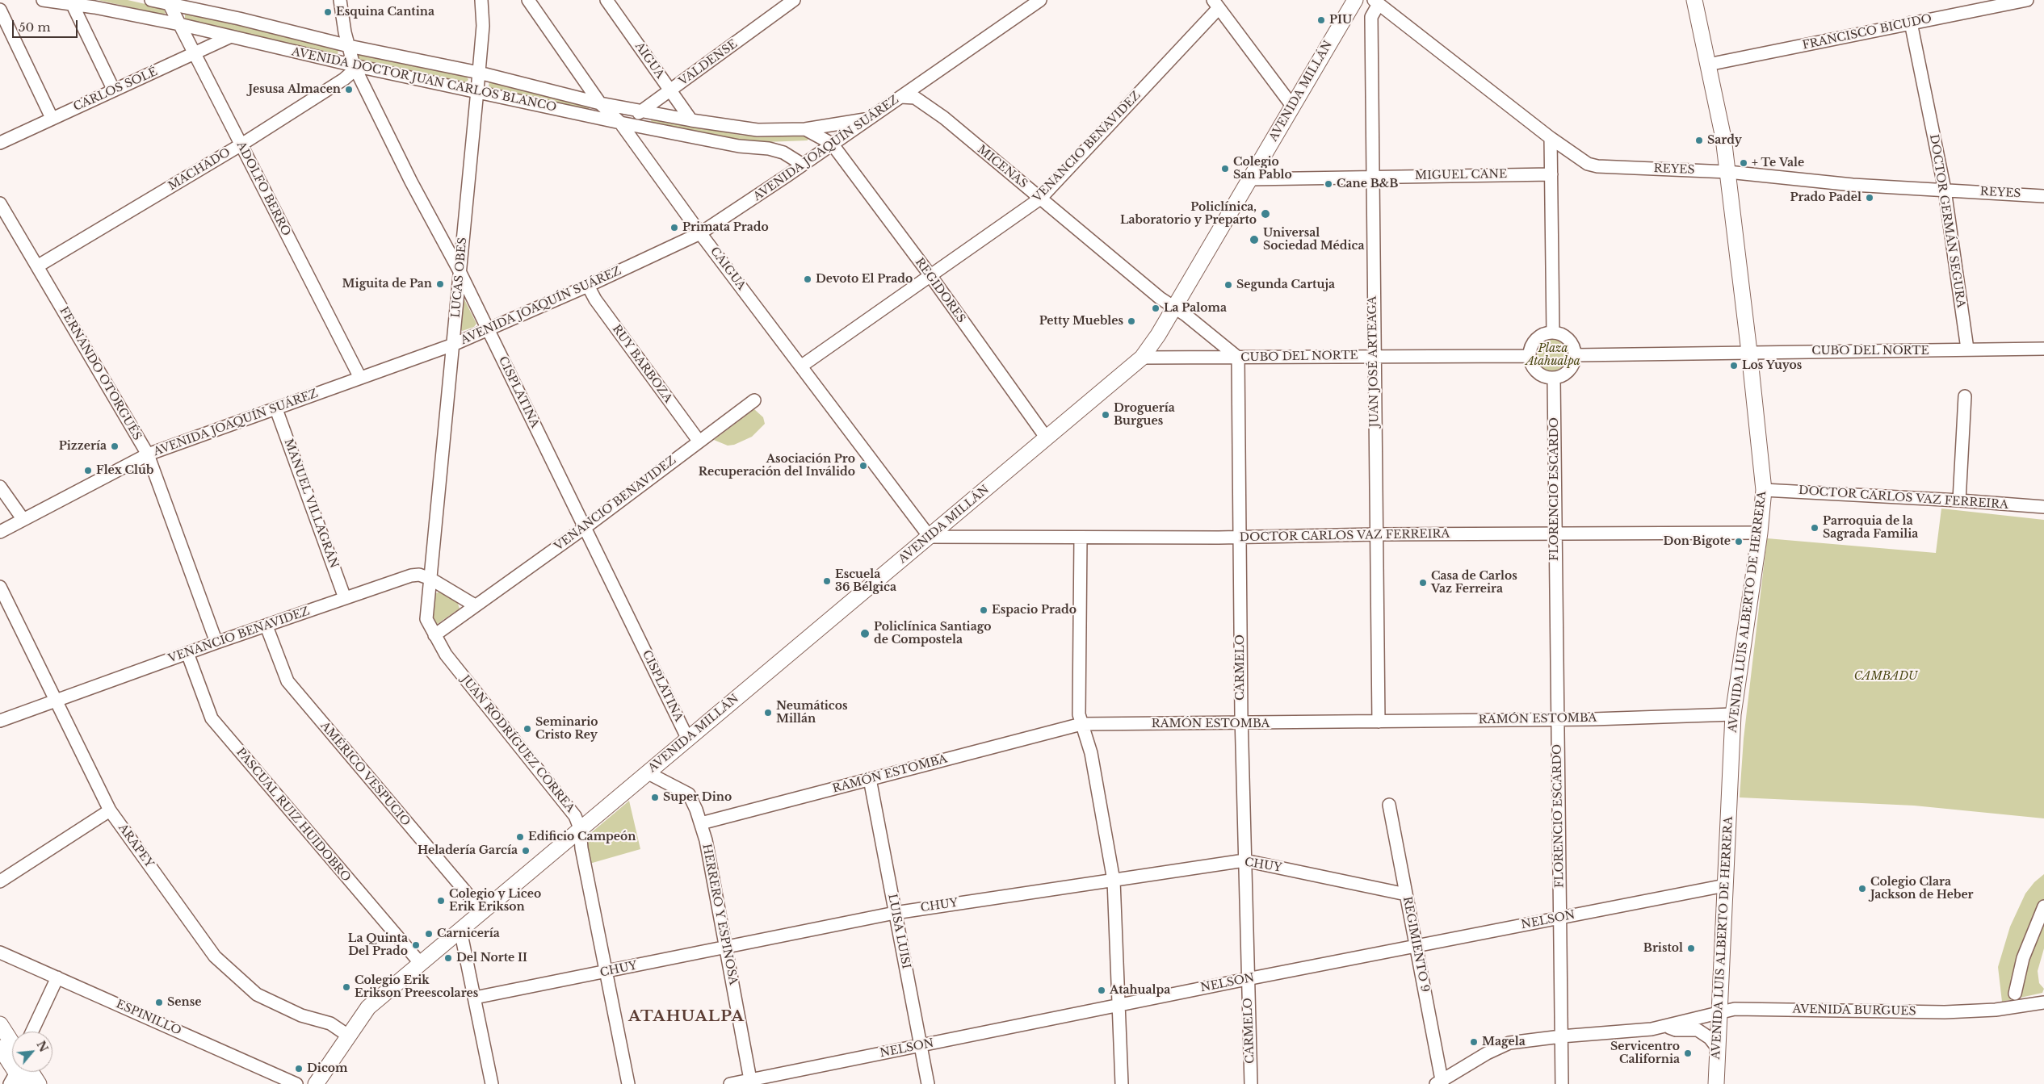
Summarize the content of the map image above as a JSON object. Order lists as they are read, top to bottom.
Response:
{
  "streets": {
    "main road": ["AVENIDA MILLÁN", "AVENIDA LUIS ALBERTO DE HERRERA"],
    "street": [
      "FRANCISCO BICUDO",
      "AIGUA",
      "VALDENSE",
      "AVENIDA DOCTOR JUAN CARLOS BLANCO",
      "CARLOS SOLÉ",
      "VENANCIO BENAVIDEZ",
      "AVENIDA JOAQUÍN SUÁREZ",
      "MICENAS",
      "MACHADO",
      "REYES",
      "MIGUEL CANE",
      "ADOLFO BERRO",
      "DOCTOR GERMÁN SEGURA",
      "CAIGUA",
      "LUCAS OBES",
      "REGIDORES",
      "CUBO DEL NORTE",
      "JUAN JOSÉ ARTEAGA",
      "RUY BARBOZA",
      "FERNANDO OTORGUÉS",
      "CISPLATINA",
      "FLORENCIO ESCARDO",
      "DOCTOR CARLOS VAZ FERREIRA",
      "MANUEL VILLAGRÁN",
      "CARMELO",
      "RAMÓN ESTOMBA",
      "JUAN RODRÍGUEZ CORREA",
      "AMÉRICO VESPUCIO",
      "PASCUAL RUIZ HUIDOBRO",
      "ARAPEY",
      "CHUY",
      "HERRERO Y ESPINOSA",
      "NELSON",
      "LUISA LUISI",
      "REGIMIENTO 9",
      "AVENIDA BURGUES",
      "ESPINILLO"
    ]
  },
  "crossings": [
    ["FRANCISCO BICUDO", "DOCTOR GERMÁN SEGURA"],
    ["FRANCISCO BICUDO", "AVENIDA LUIS ALBERTO DE HERRERA"],
    ["AIGUA", "VALDENSE"],
    ["AIGUA", "AVENIDA DOCTOR JUAN CARLOS BLANCO"],
    ["VALDENSE", "AVENIDA DOCTOR JUAN CARLOS BLANCO"],
    ["VALDENSE", "CAIGUA"],
    ["AVENIDA DOCTOR JUAN CARLOS BLANCO", "CARLOS SOLÉ"],
    ["AVENIDA DOCTOR JUAN CARLOS BLANCO", "AVENIDA JOAQUÍN SUÁREZ"],
    ["AVENIDA DOCTOR JUAN CARLOS BLANCO", "MACHADO"],
    ["AVENIDA DOCTOR JUAN CARLOS BLANCO", "ADOLFO BERRO"],
    ["AVENIDA DOCTOR JUAN CARLOS BLANCO", "CAIGUA"],
    ["AVENIDA DOCTOR JUAN CARLOS BLANCO", "LUCAS OBES"],
    ["AVENIDA DOCTOR JUAN CARLOS BLANCO", "REGIDORES"],
    ["AVENIDA DOCTOR JUAN CARLOS BLANCO", "CISPLATINA"],
    ["CARLOS SOLÉ", "ADOLFO BERRO"],
    ["AVENIDA MILLÁN", "MICENAS"],
    ["AVENIDA MILLÁN", "MIGUEL CANE"],
    ["AVENIDA MILLÁN", "CAIGUA"],
    ["AVENIDA MILLÁN", "REGIDORES"],
    ["AVENIDA MILLÁN", "CUBO DEL NORTE"],
    ["AVENIDA MILLÁN", "CISPLATINA"],
    ["AVENIDA MILLÁN", "DOCTOR CARLOS VAZ FERREIRA"],
    ["AVENIDA MILLÁN", "JUAN RODRÍGUEZ CORREA"],
    ["AVENIDA MILLÁN", "AMÉRICO VESPUCIO"],
    ["AVENIDA MILLÁN", "PASCUAL RUIZ HUIDOBRO"],
    ["AVENIDA MILLÁN", "ARAPEY"],
    ["AVENIDA MILLÁN", "HERRERO Y ESPINOSA"],
    ["VENANCIO BENAVIDEZ", "MICENAS"],
    ["VENANCIO BENAVIDEZ", "CAIGUA"],
    ["VENANCIO BENAVIDEZ", "LUCAS OBES"],
    ["VENANCIO BENAVIDEZ", "REGIDORES"],
    ["VENANCIO BENAVIDEZ", "RUY BARBOZA"],
    ["VENANCIO BENAVIDEZ", "FERNANDO OTORGUÉS"],
    ["VENANCIO BENAVIDEZ", "CISPLATINA"],
    ["VENANCIO BENAVIDEZ", "MANUEL VILLAGRÁN"],
    ["VENANCIO BENAVIDEZ", "JUAN RODRÍGUEZ CORREA"],
    ["VENANCIO BENAVIDEZ", "AMÉRICO VESPUCIO"],
    ["VENANCIO BENAVIDEZ", "PASCUAL RUIZ HUIDOBRO"],
    ["VENANCIO BENAVIDEZ", "ARAPEY"],
    ["AVENIDA JOAQUÍN SUÁREZ", "MICENAS"],
    ["AVENIDA JOAQUÍN SUÁREZ", "ADOLFO BERRO"],
    ["AVENIDA JOAQUÍN SUÁREZ", "CAIGUA"],
    ["AVENIDA JOAQUÍN SUÁREZ", "LUCAS OBES"],
    ["AVENIDA JOAQUÍN SUÁREZ", "REGIDORES"],
    ["AVENIDA JOAQUÍN SUÁREZ", "RUY BARBOZA"],
    ["AVENIDA JOAQUÍN SUÁREZ", "FERNANDO OTORGUÉS"],
    ["AVENIDA JOAQUÍN SUÁREZ", "CISPLATINA"],
    ["AVENIDA JOAQUÍN SUÁREZ", "MANUEL VILLAGRÁN"],
    ["MACHADO", "ADOLFO BERRO"],
    ["MACHADO", "FERNANDO OTORGUÉS"],
    ["MACHADO", "CISPLATINA"],
    ["REYES", "DOCTOR GERMÁN SEGURA"],
    ["REYES", "JUAN JOSÉ ARTEAGA"],
    ["REYES", "AVENIDA LUIS ALBERTO DE HERRERA"],
    ["MIGUEL CANE", "JUAN JOSÉ ARTEAGA"],
    ["DOCTOR GERMÁN SEGURA", "CUBO DEL NORTE"],
    ["CAIGUA", "DOCTOR CARLOS VAZ FERREIRA"],
    ["LUCAS OBES", "CISPLATINA"],
    ["LUCAS OBES", "JUAN RODRÍGUEZ CORREA"],
    ["CUBO DEL NORTE", "JUAN JOSÉ ARTEAGA"],
    ["CUBO DEL NORTE", "FLORENCIO ESCARDO"],
    ["CUBO DEL NORTE", "AVENIDA LUIS ALBERTO DE HERRERA"],
    ["CUBO DEL NORTE", "CARMELO"],
    ["JUAN JOSÉ ARTEAGA", "DOCTOR CARLOS VAZ FERREIRA"],
    ["JUAN JOSÉ ARTEAGA", "RAMÓN ESTOMBA"],
    ["FLORENCIO ESCARDO", "DOCTOR CARLOS VAZ FERREIRA"],
    ["FLORENCIO ESCARDO", "RAMÓN ESTOMBA"],
    ["FLORENCIO ESCARDO", "NELSON"],
    ["FLORENCIO ESCARDO", "AVENIDA BURGUES"],
    ["DOCTOR CARLOS VAZ FERREIRA", "AVENIDA LUIS ALBERTO DE HERRERA"],
    ["DOCTOR CARLOS VAZ FERREIRA", "CARMELO"],
    ["AVENIDA LUIS ALBERTO DE HERRERA", "RAMÓN ESTOMBA"],
    ["AVENIDA LUIS ALBERTO DE HERRERA", "NELSON"],
    ["AVENIDA LUIS ALBERTO DE HERRERA", "AVENIDA BURGUES"],
    ["CARMELO", "RAMÓN ESTOMBA"],
    ["CARMELO", "CHUY"],
    ["CARMELO", "NELSON"],
    ["RAMÓN ESTOMBA", "HERRERO Y ESPINOSA"],
    ["RAMÓN ESTOMBA", "LUISA LUISI"],
    ["JUAN RODRÍGUEZ CORREA", "CHUY"],
    ["CHUY", "HERRERO Y ESPINOSA"],
    ["CHUY", "LUISA LUISI"],
    ["CHUY", "REGIMIENTO 9"],
    ["HERRERO Y ESPINOSA", "NELSON"],
    ["NELSON", "LUISA LUISI"],
    ["NELSON", "REGIMIENTO 9"],
    ["REGIMIENTO 9", "AVENIDA BURGUES"]
  ],
  "districts": ["ATAHUALPA"],
  "parks": ["Plaza Atahualpa", "CAMBADU"],
  "places": [
    "Esquina Cantina",
    "PIU",
    "Jesusa Almacen",
    "Sardy",
    "+ Te Vale",
    "Colegio San Pablo",
    "Cane B&B",
    "Prado Padel",
    "Policlínica, Laboratorio y Preparto",
    "Primata Prado",
    "Universal Sociedad Médica",
    "Devoto El Prado",
    "Miguita de Pan",
    "Segunda Cartuja",
    "La Paloma",
    "Petty Muebles",
    "Los Yuyos",
    "Droguería Burgues",
    "Pizzería",
    "Asociación Pro Recuperación del Inválido",
    "Flex Club",
    "Parroquia de la Sagrada Familia",
    "Don Bigote",
    "Escuela 36 Bélgica",
    "Casa de Carlos Vaz Ferreira",
    "Espacio Prado",
    "Policlínica Santiago de Compostela",
    "Neumáticos Millán",
    "Seminario Cristo Rey",
    "Super Dino",
    "Edificio Campeón",
    "Heladería García",
    "Colegio Clara Jackson de Heber",
    "Colegio y Liceo Erik Erikson",
    "Carnicería",
    "La Quinta Del Prado",
    "Bristol",
    "Del Norte II",
    "Colegio Erik Erikson Preescolares",
    "Atahualpa",
    "Sense",
    "Magela",
    "Servicentro California",
    "Dicom"
  ],
  "scale_bar": "50 m",
  "north": "top right"
}
